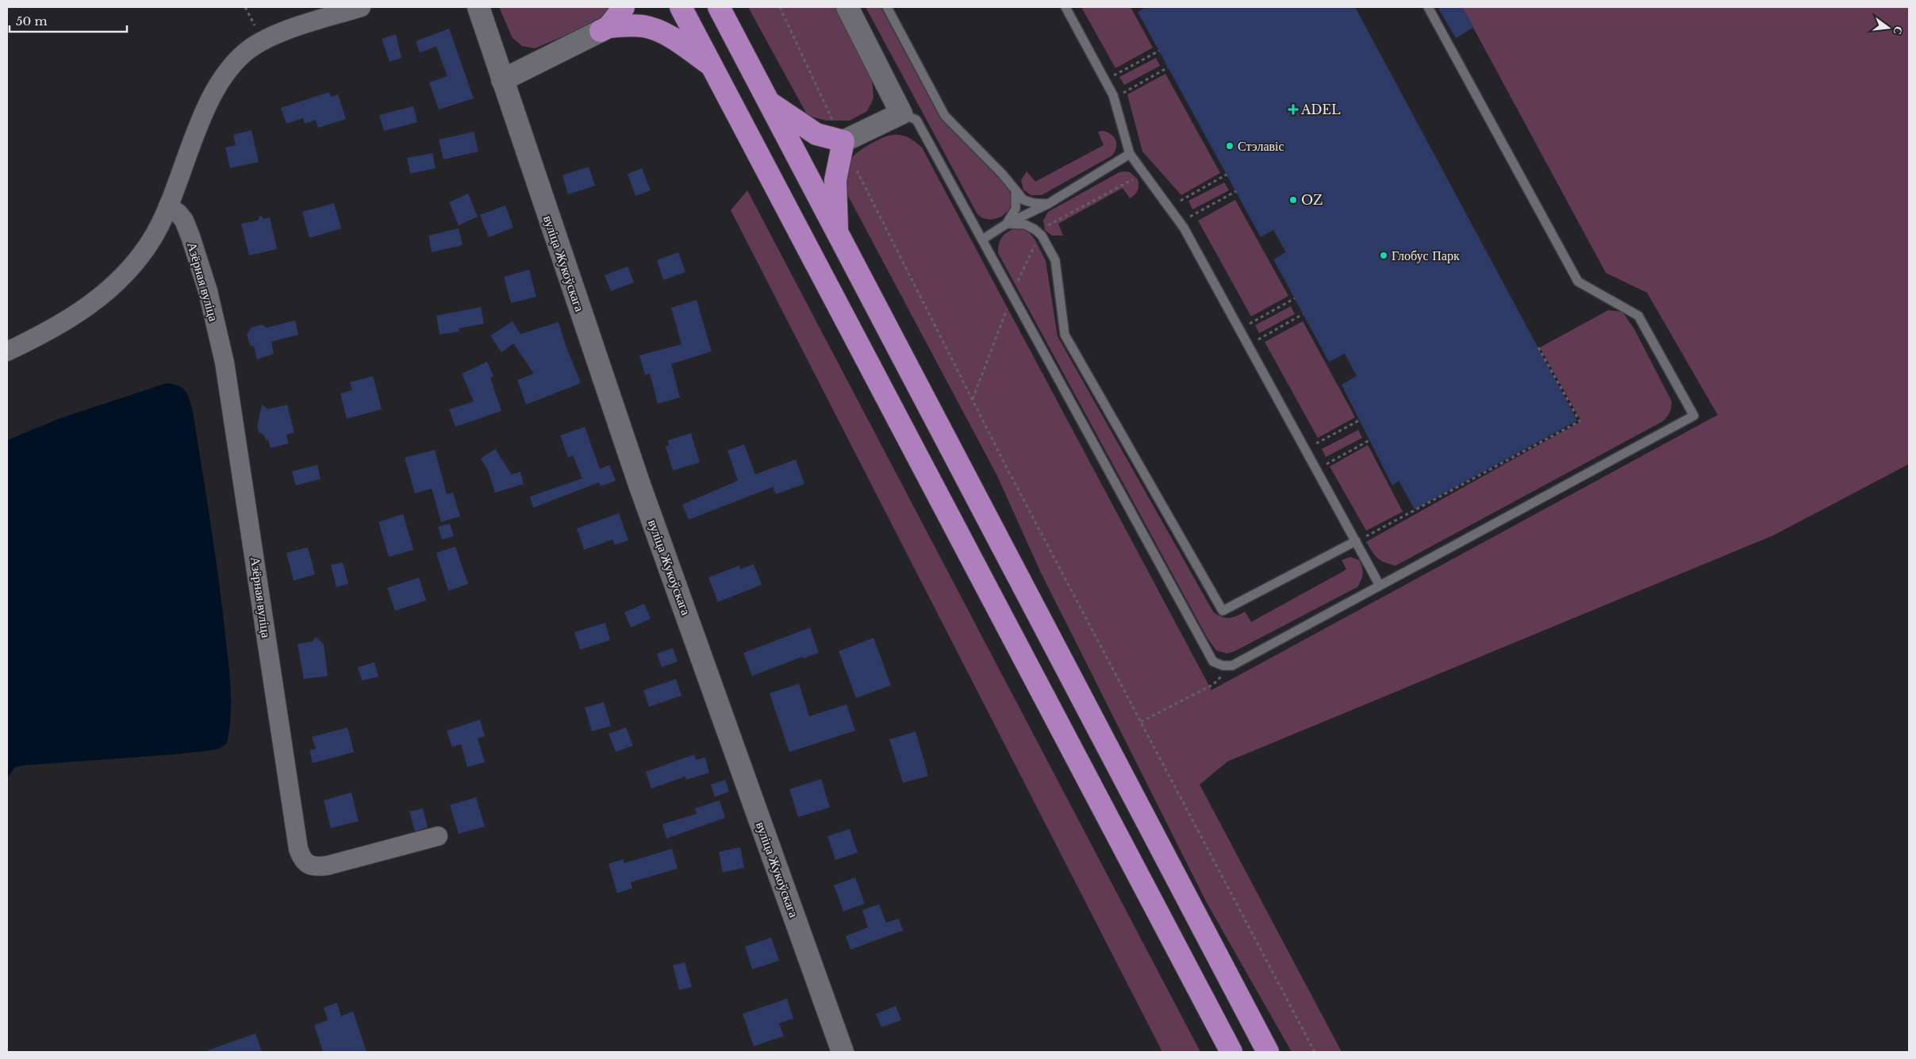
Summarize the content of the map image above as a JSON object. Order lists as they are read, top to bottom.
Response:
{
  "streets": {
    "street": ["вуліца Жукоўскага", "Азёрная вуліца"]
  },
  "places": {
    "health": ["ADEL"],
    "other": ["Стэлавіс", "OZ", "Глобус Парк"]
  },
  "scale_bar": "50 m",
  "north": "right"
}
